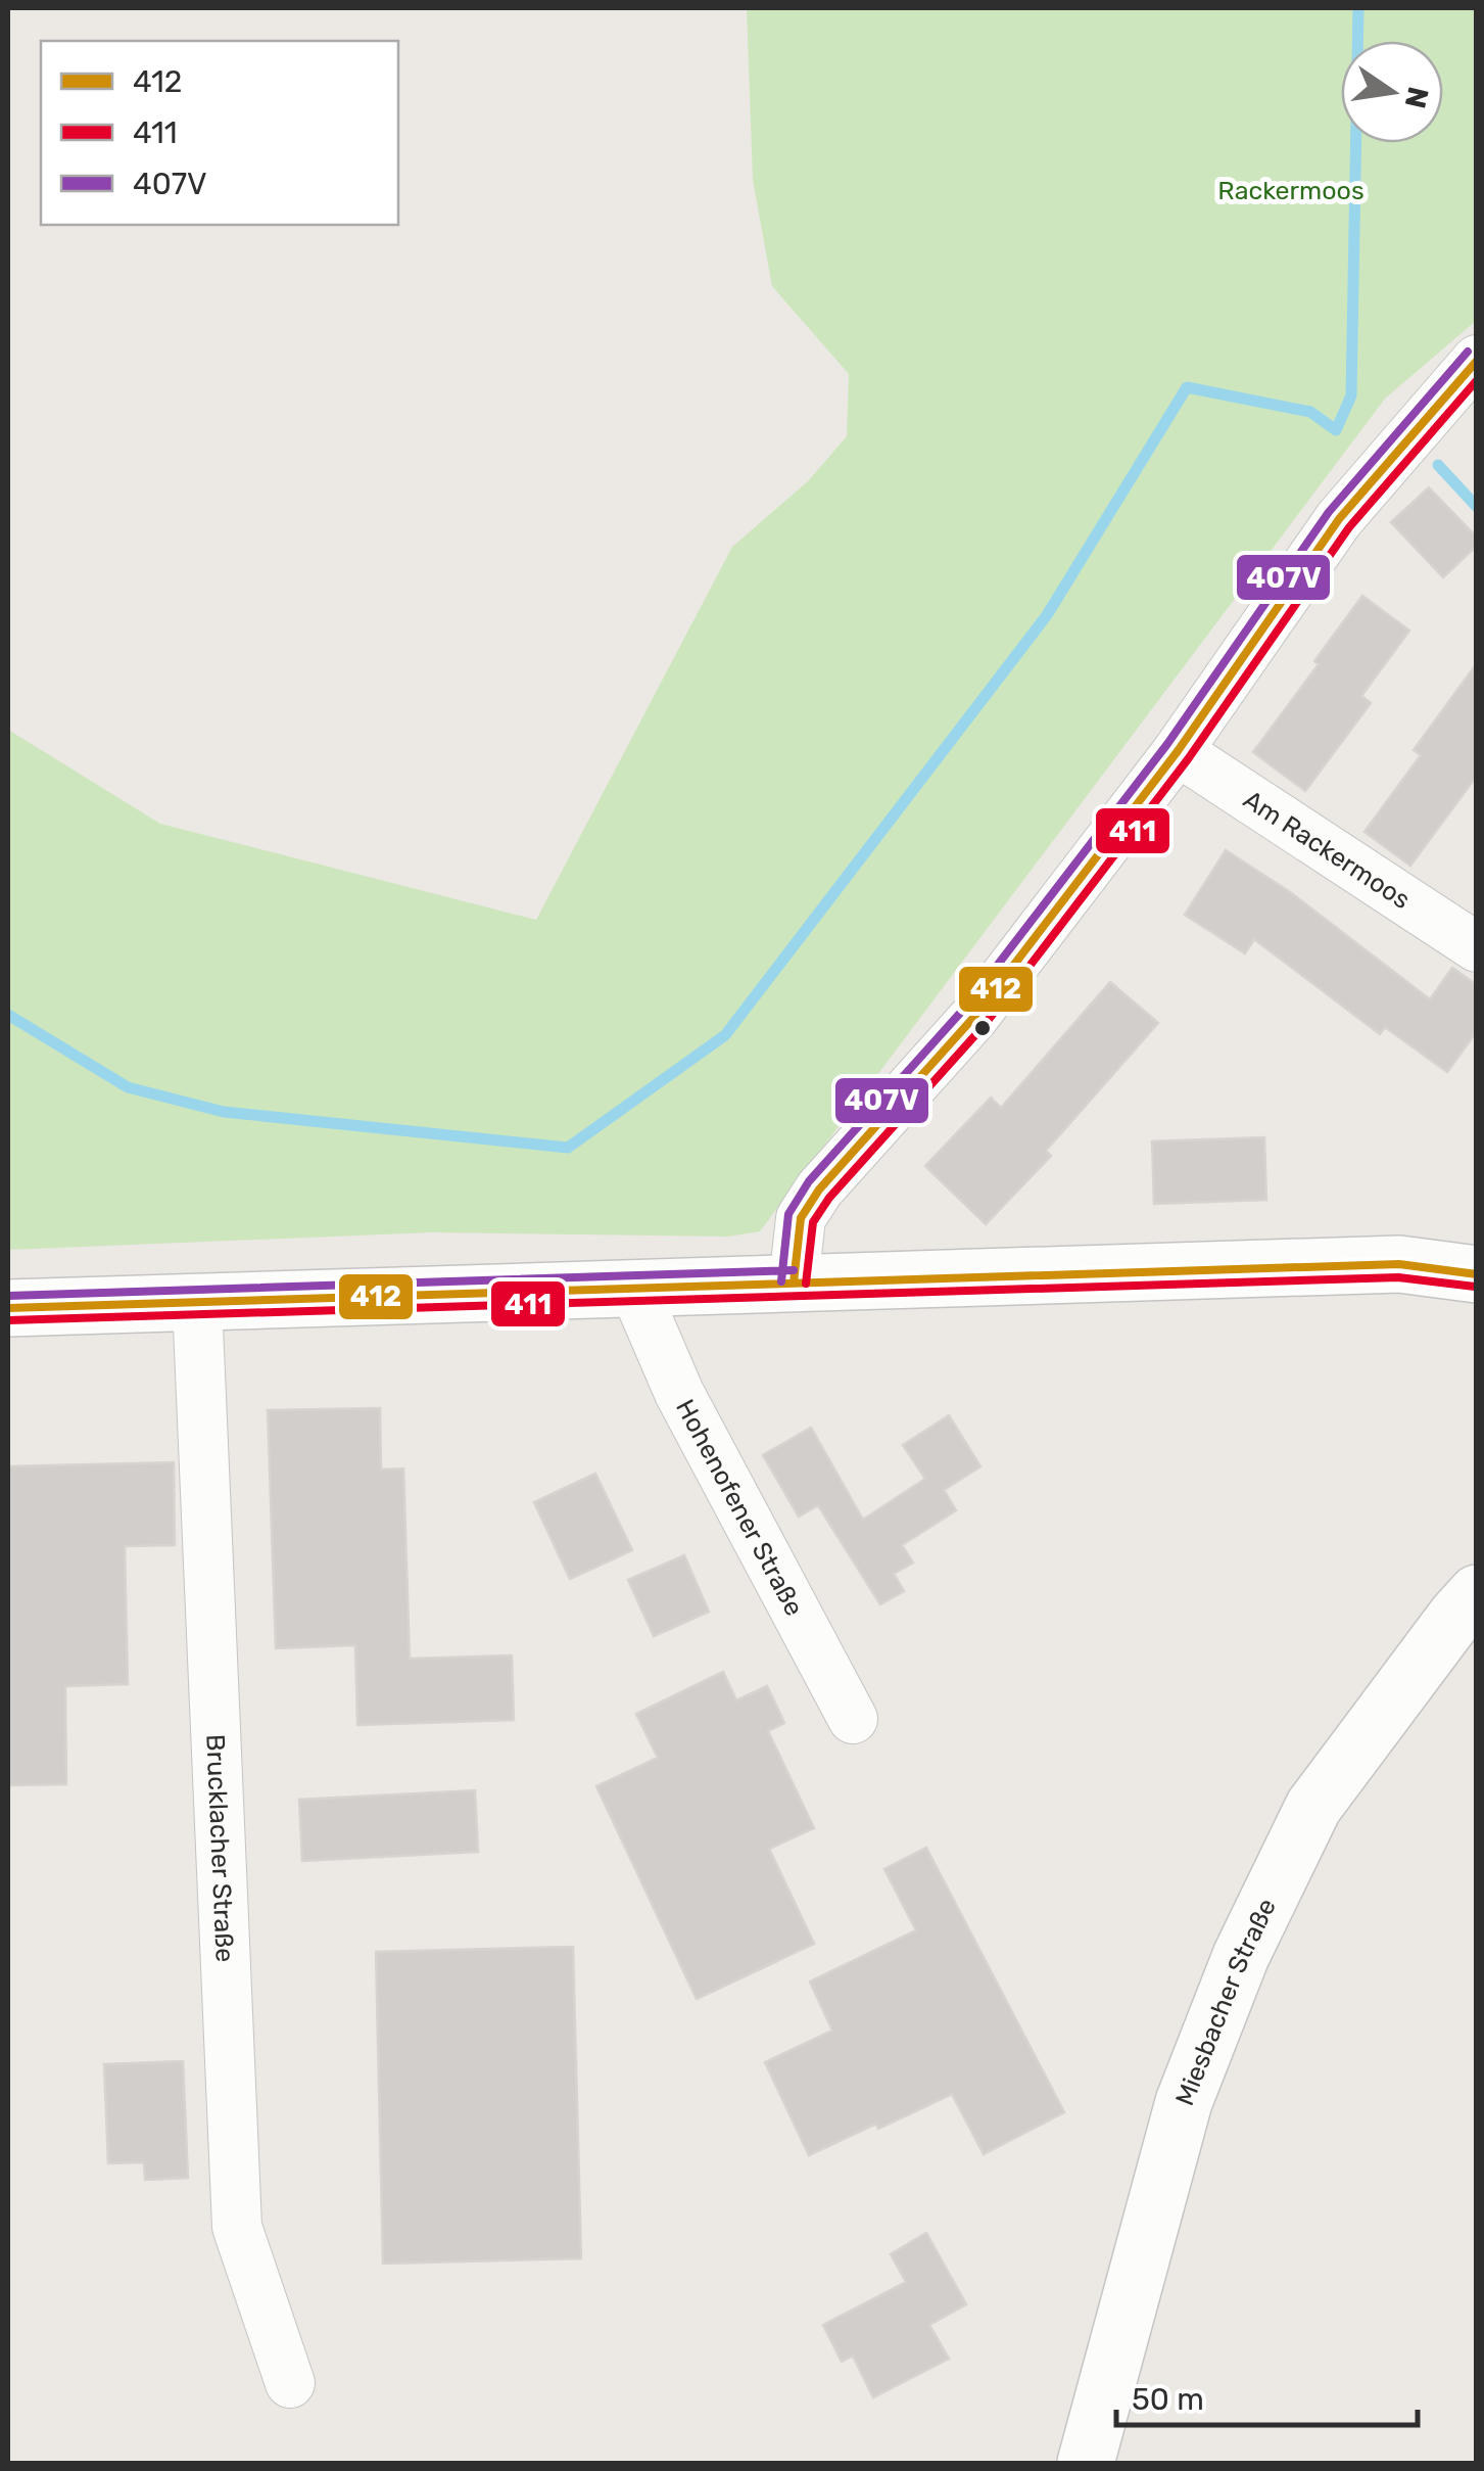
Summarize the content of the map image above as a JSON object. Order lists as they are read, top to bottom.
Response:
{
  "streets": {
    "main road": ["Miesbacher Straße"],
    "street": ["Am Rackermoos", "Hohenofener Straße", "Brucklacher Straße"]
  },
  "parks": ["Rackermoos"],
  "lines": ["transit line 407V", "transit line 412", "transit line 411"],
  "legend": ["412", "411", "407V"],
  "scale_bar": "50 m",
  "north": "right"
}
